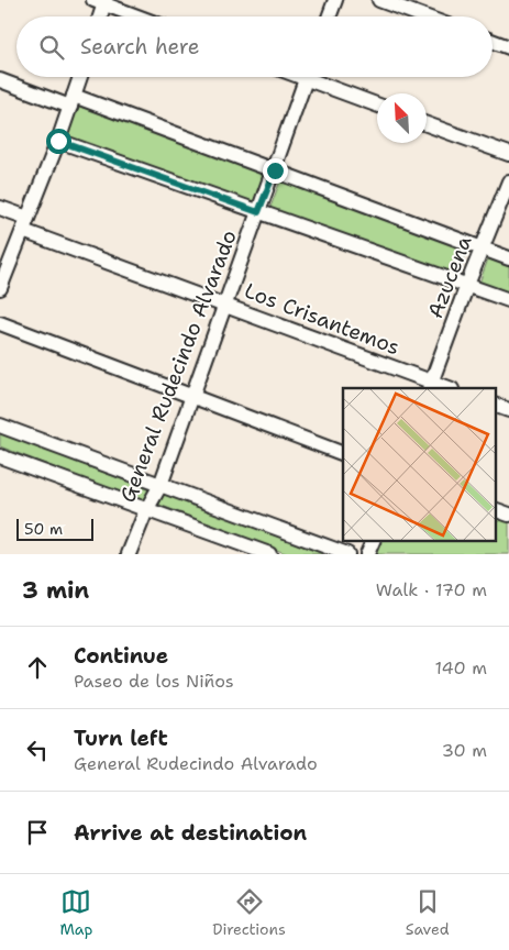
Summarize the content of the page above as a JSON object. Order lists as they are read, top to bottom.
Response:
{
  "streets": {
    "street": ["Azucena", "Los Crisantemos", "General Rudecindo Alvarado"]
  },
  "crossings": [
    ["Azucena", "Los Crisantemos"],
    ["Los Crisantemos", "General Rudecindo Alvarado"]
  ],
  "scale_bar": "50 m",
  "north": "top left",
  "page": {
    "search": "Search here",
    "scale": "50 m",
    "heading": ["3 min", "Walk · 170 m"],
    "list": [
      ["Continue", "Paseo de los Niños", "140 m"],
      ["Turn left", "General Rudecindo Alvarado", "30 m"],
      "Arrive at destination"
    ],
    "nav": ["Map", "Directions", "Saved"]
  }
}
